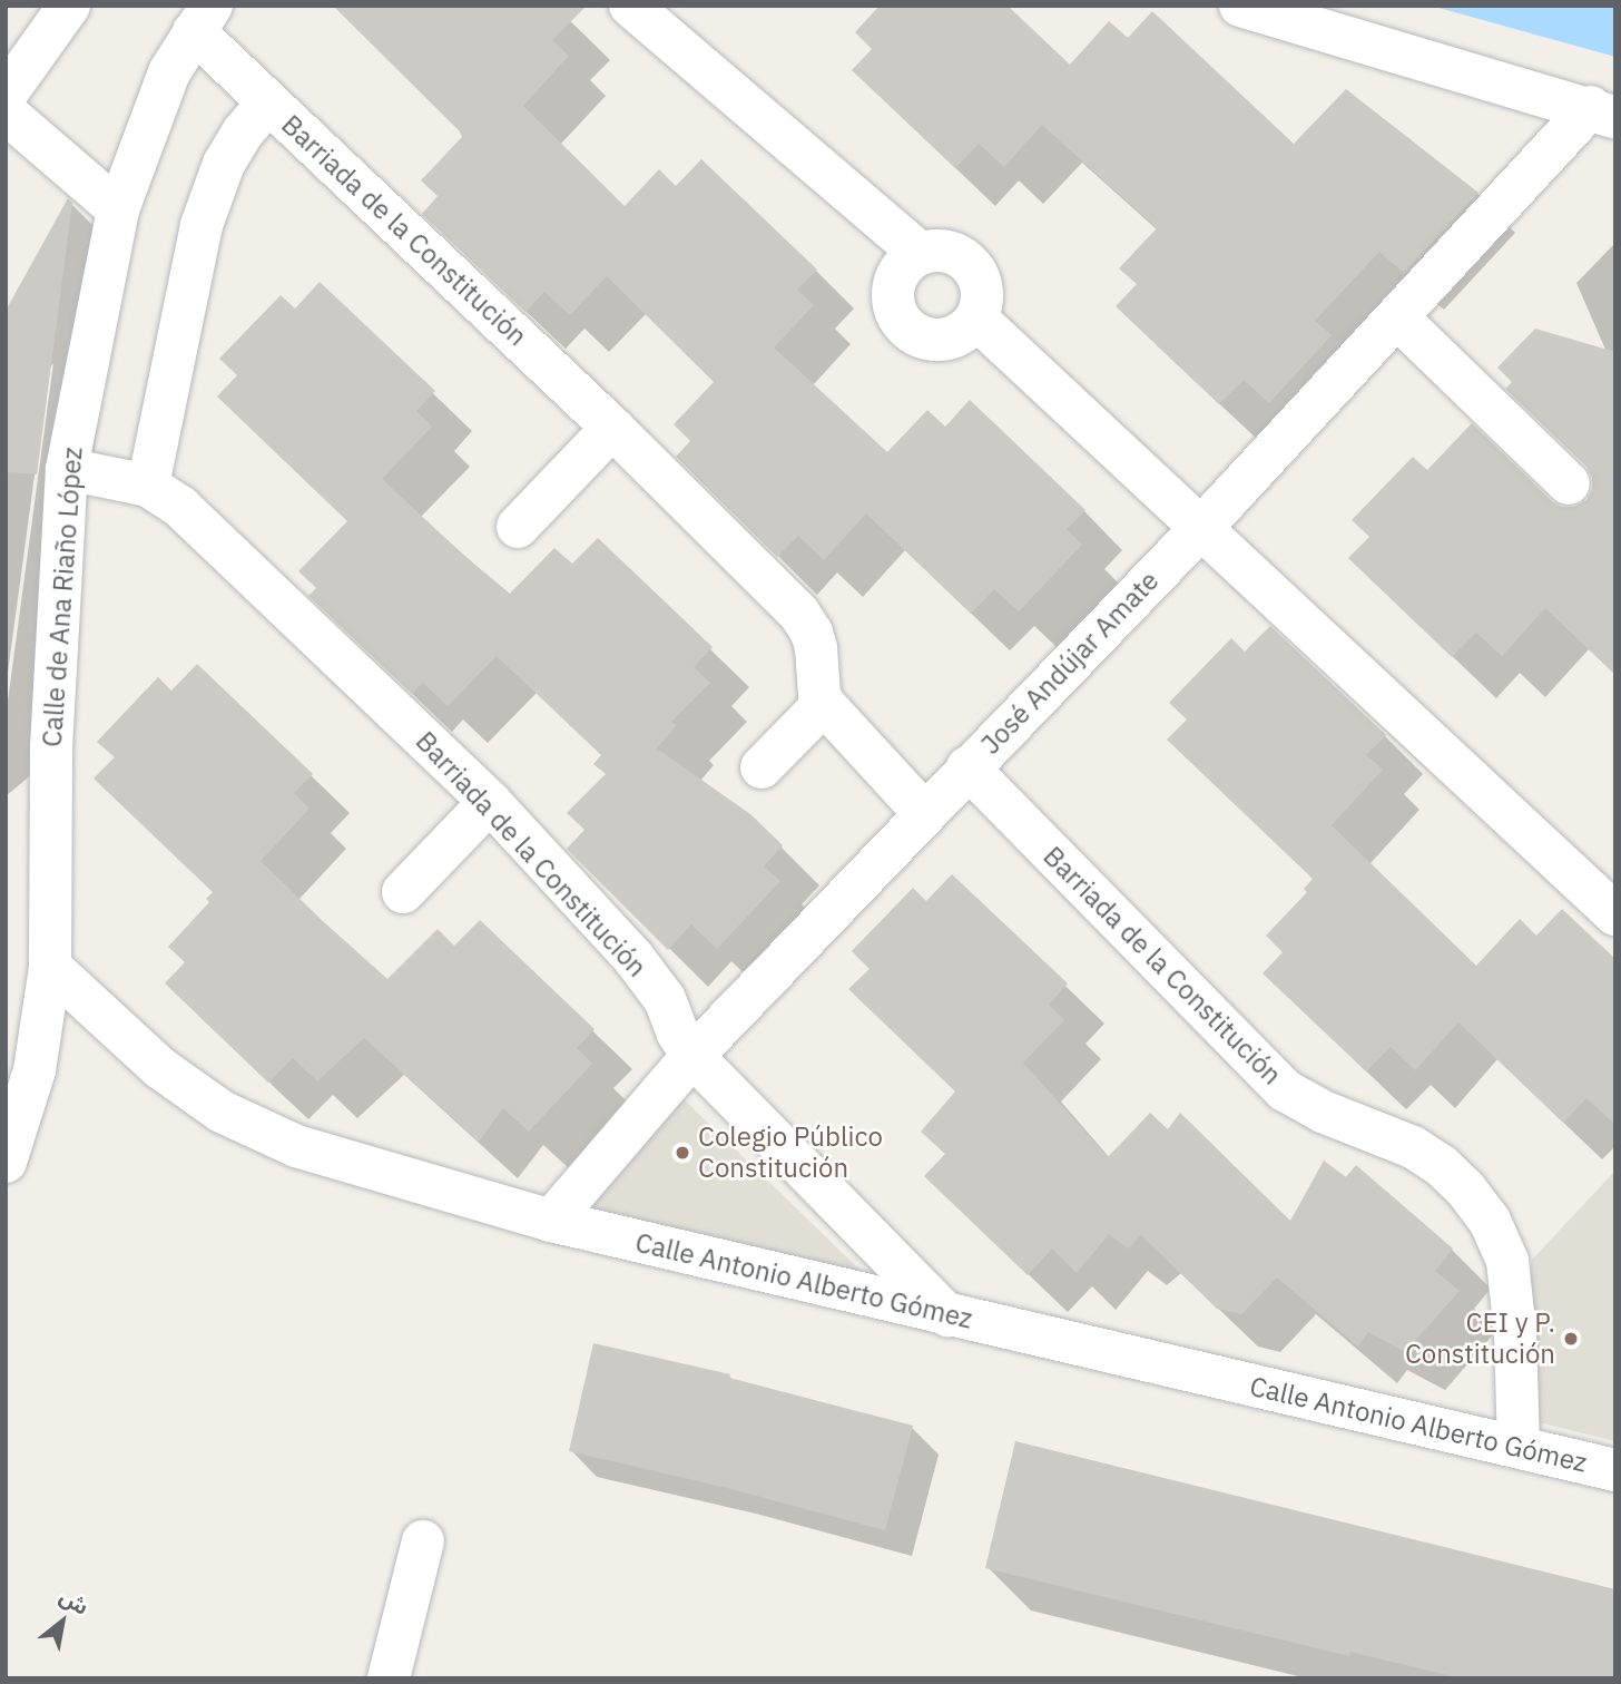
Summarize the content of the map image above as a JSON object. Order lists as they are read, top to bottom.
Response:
{
  "streets": {
    "street": [
      "Barriada de la Constitución",
      "Calle de Ana Riaño López",
      "José Andújar Amate",
      "Calle Antonio Alberto Gómez"
    ]
  },
  "crossings": [
    ["Barriada de la Constitución", "Calle de Ana Riaño López"],
    ["Barriada de la Constitución", "José Andújar Amate"],
    ["Barriada de la Constitución", "Calle Antonio Alberto Gómez"],
    ["Calle de Ana Riaño López", "Calle Antonio Alberto Gómez"],
    ["José Andújar Amate", "Calle Antonio Alberto Gómez"]
  ],
  "places": ["Colegio Público Constitución", "CEI y P. Constitución"],
  "north": "top right"
}
